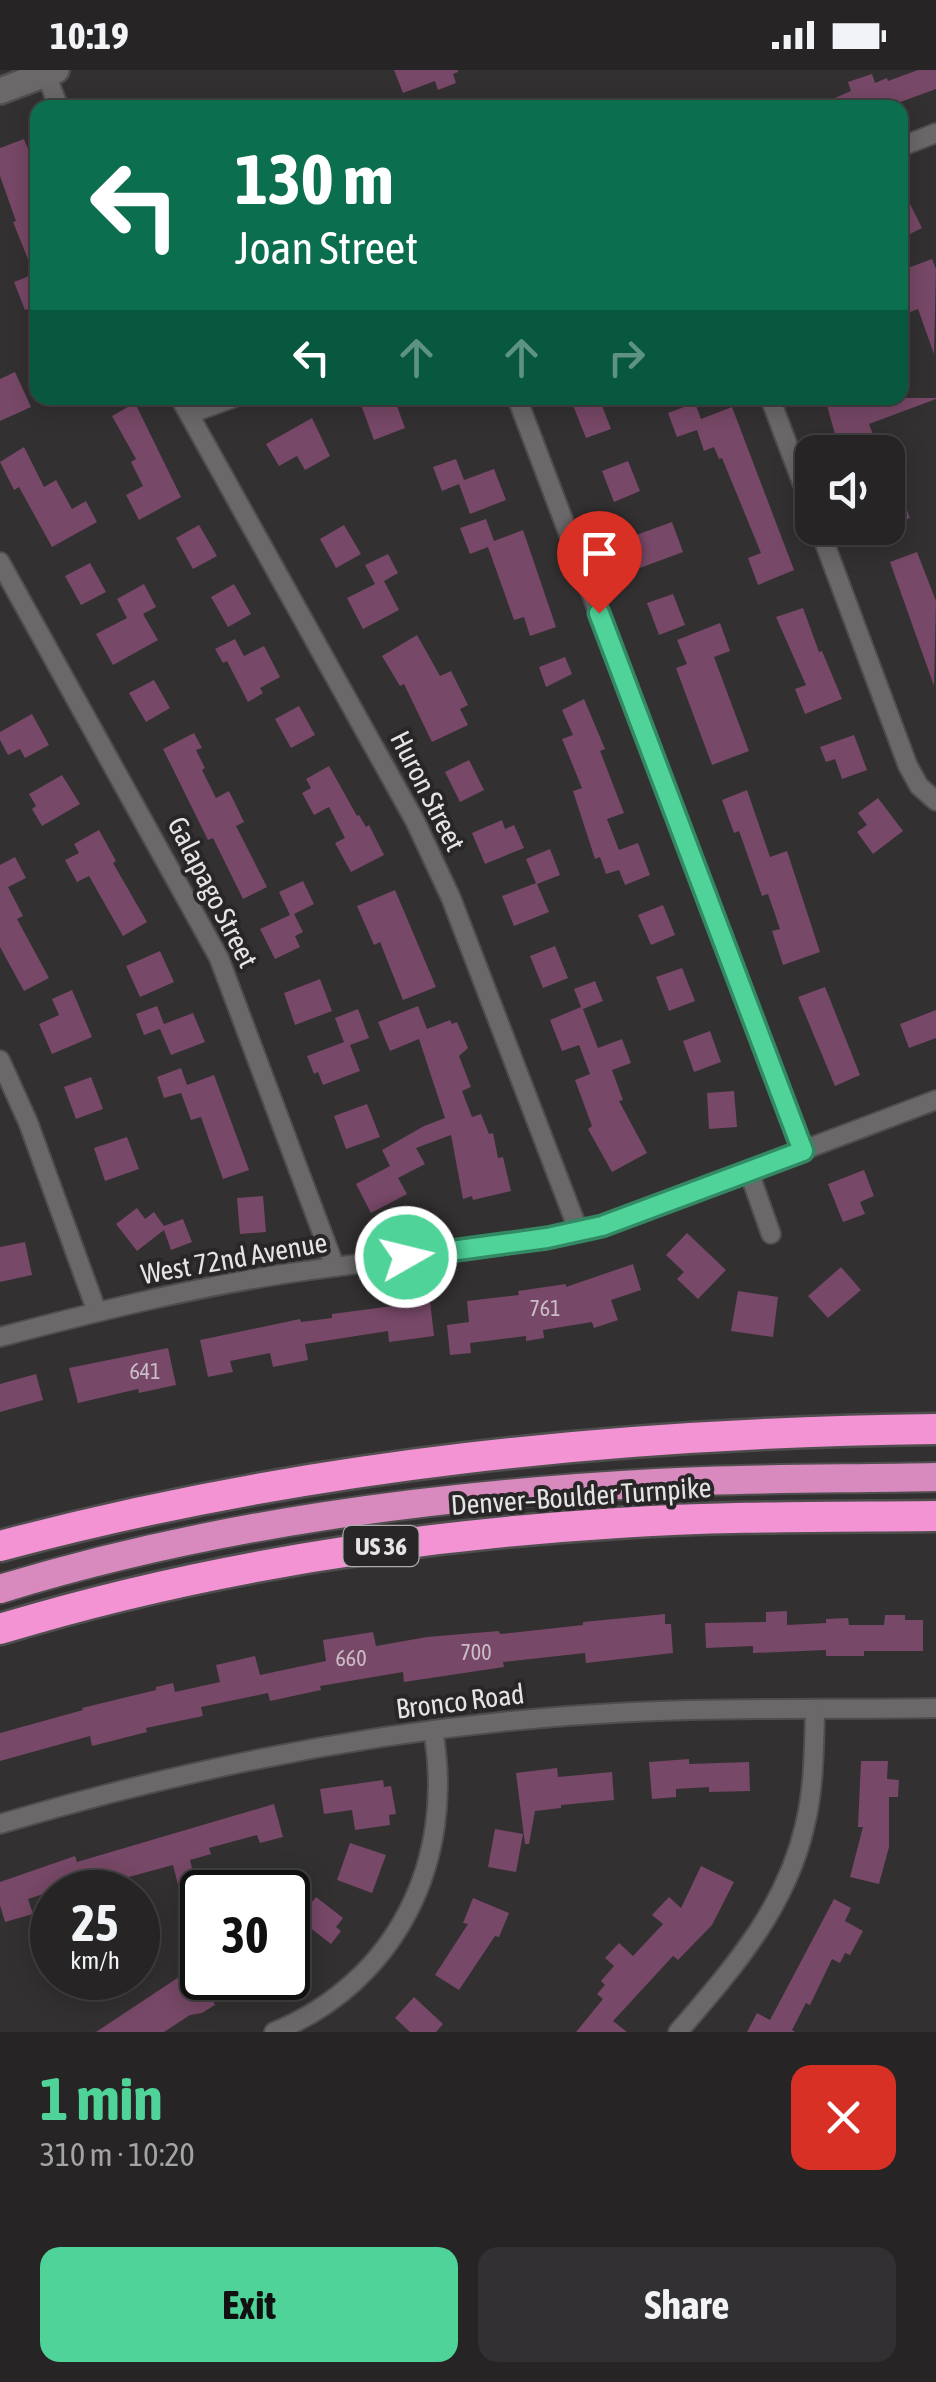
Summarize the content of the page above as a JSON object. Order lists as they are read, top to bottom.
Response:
{
  "streets": {
    "highway": ["Denver–Boulder Turnpike", "US 36"],
    "street": [
      "Huron Street",
      "Galapago Street",
      "West 72nd Avenue",
      "Bronco Road"
    ]
  },
  "crossings": [
    ["Huron Street", "West 72nd Avenue"],
    ["Galapago Street", "West 72nd Avenue"]
  ],
  "house_numbers": [
    "761",
    "641",
    "700",
    "660"
  ],
  "page": {
    "status": "10:19",
    "turn": ["130 m", "Joan Street"],
    "speed": "25 km/h",
    "limit": "30",
    "heading": ["1 min", "310 m · 10:20"],
    "buttons": ["Exit", "Share"]
  }
}
